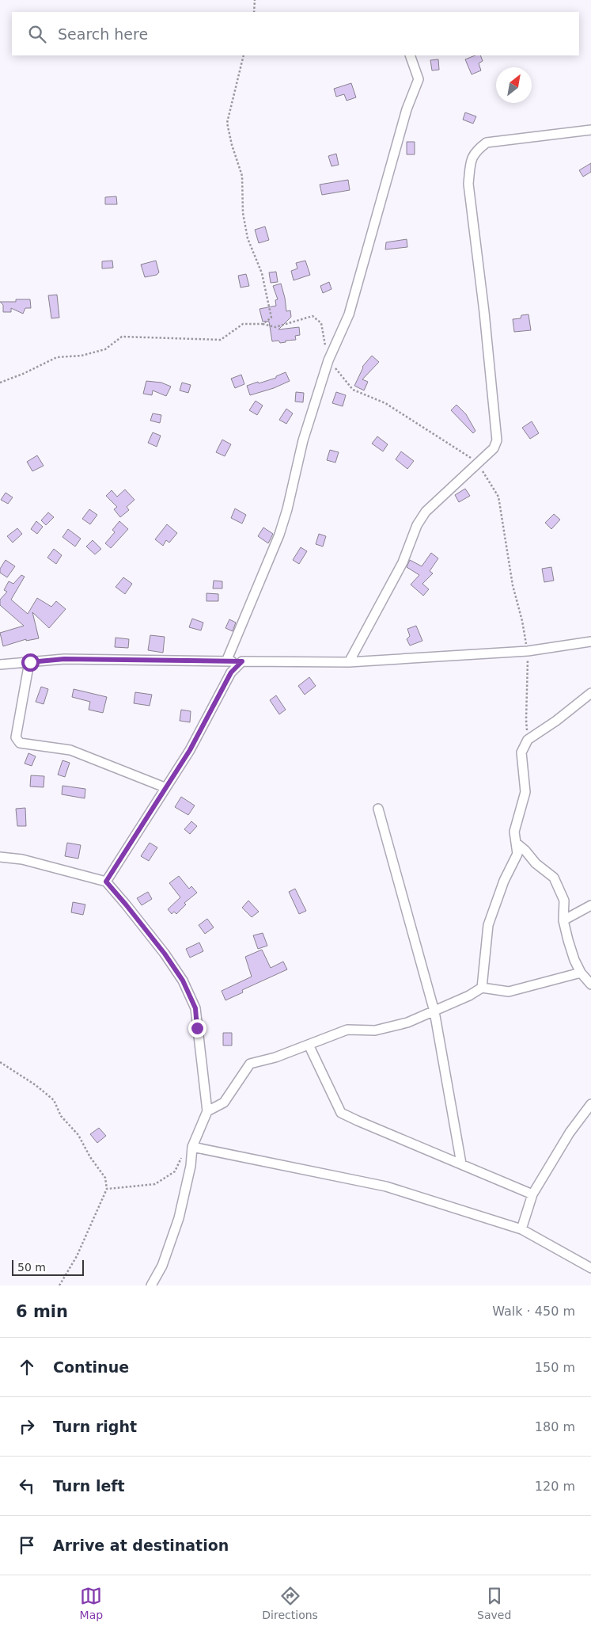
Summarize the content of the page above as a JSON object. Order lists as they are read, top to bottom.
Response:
{
  "scale_bar": "50 m",
  "north": "top right",
  "page": {
    "search": "Search here",
    "scale": "50 m",
    "heading": ["6 min", "Walk · 450 m"],
    "list": [
      ["Continue", "150 m"],
      ["Turn right", "180 m"],
      ["Turn left", "120 m"],
      "Arrive at destination"
    ],
    "nav": ["Map", "Directions", "Saved"]
  }
}
